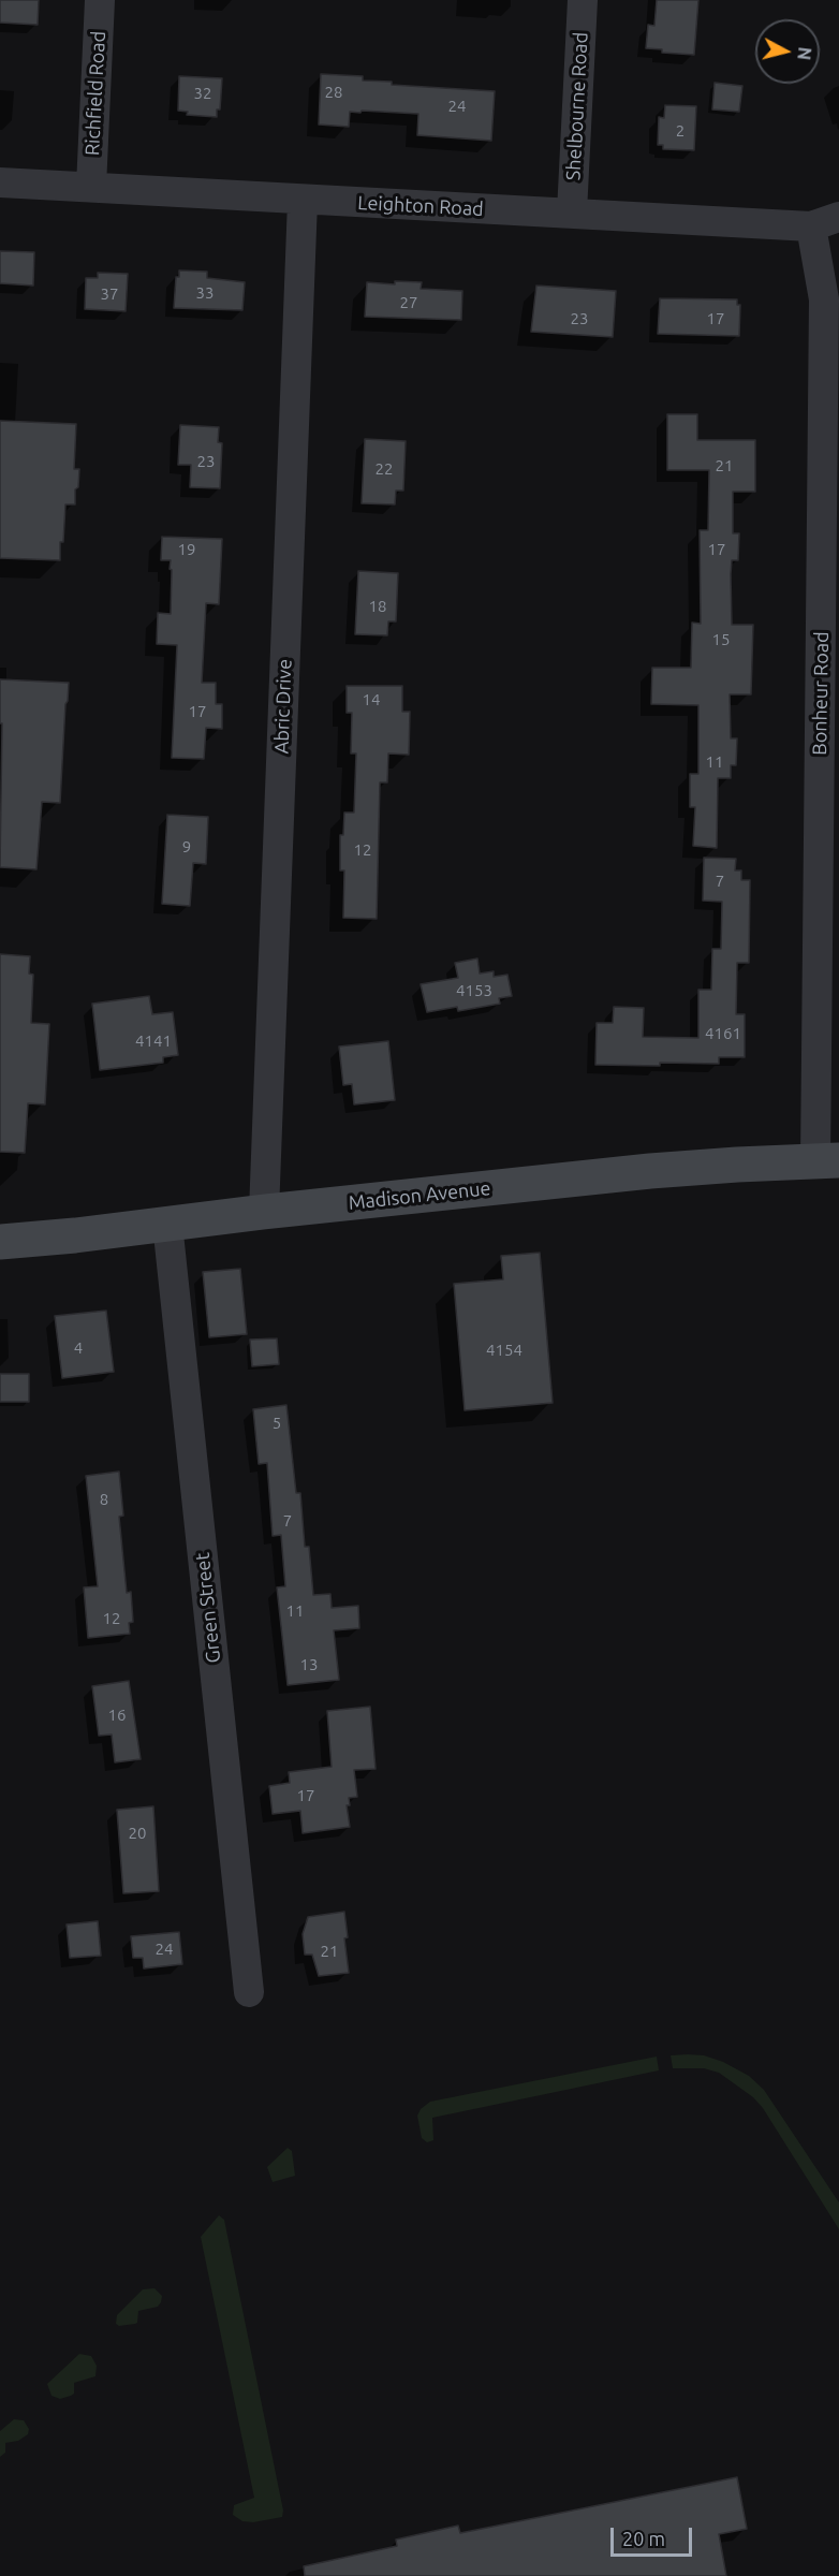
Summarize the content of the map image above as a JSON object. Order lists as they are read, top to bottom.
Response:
{
  "streets": {
    "street": [
      "Richfield Road",
      "Shelbourne Road",
      "Leighton Road",
      "Bonheur Road",
      "Abric Drive",
      "Madison Avenue",
      "Green Street"
    ]
  },
  "crossings": [
    ["Richfield Road", "Leighton Road"],
    ["Shelbourne Road", "Leighton Road"],
    ["Leighton Road", "Bonheur Road"],
    ["Leighton Road", "Abric Drive"],
    ["Bonheur Road", "Madison Avenue"],
    ["Abric Drive", "Madison Avenue"],
    ["Madison Avenue", "Green Street"]
  ],
  "house_numbers": [
    "28",
    "32",
    "24",
    "2",
    "33",
    "37",
    "27",
    "23",
    "17",
    "23",
    "21",
    "22",
    "19",
    "17",
    "18",
    "15",
    "14",
    "17",
    "11",
    "9",
    "12",
    "7",
    "4153",
    "4161",
    "4141",
    "4",
    "4154",
    "5",
    "8",
    "7",
    "11",
    "12",
    "13",
    "16",
    "17",
    "20",
    "24",
    "21"
  ],
  "scale_bar": "20 m",
  "north": "right"
}
